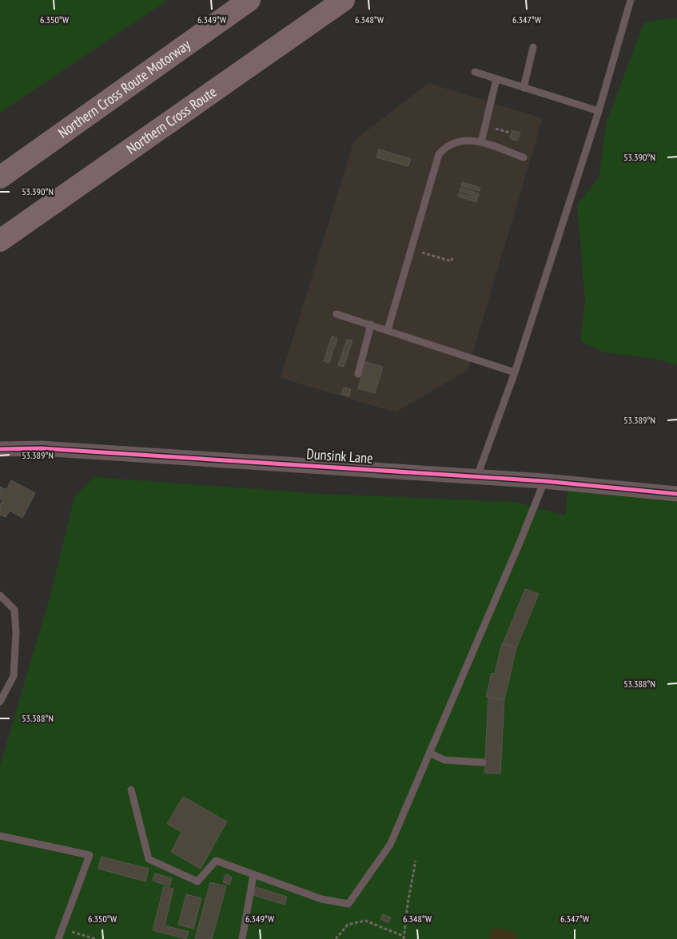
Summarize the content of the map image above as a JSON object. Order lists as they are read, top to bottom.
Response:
{
  "streets": {
    "highway": ["Northern Cross Route Motorway", "Northern Cross Route"],
    "street": ["Dunsink Lane"]
  },
  "coordinates": [
    "6.350°W",
    "6.349°W",
    "6.348°W",
    "6.347°W",
    "53.390°N",
    "53.389°N",
    "53.388°N"
  ]
}
